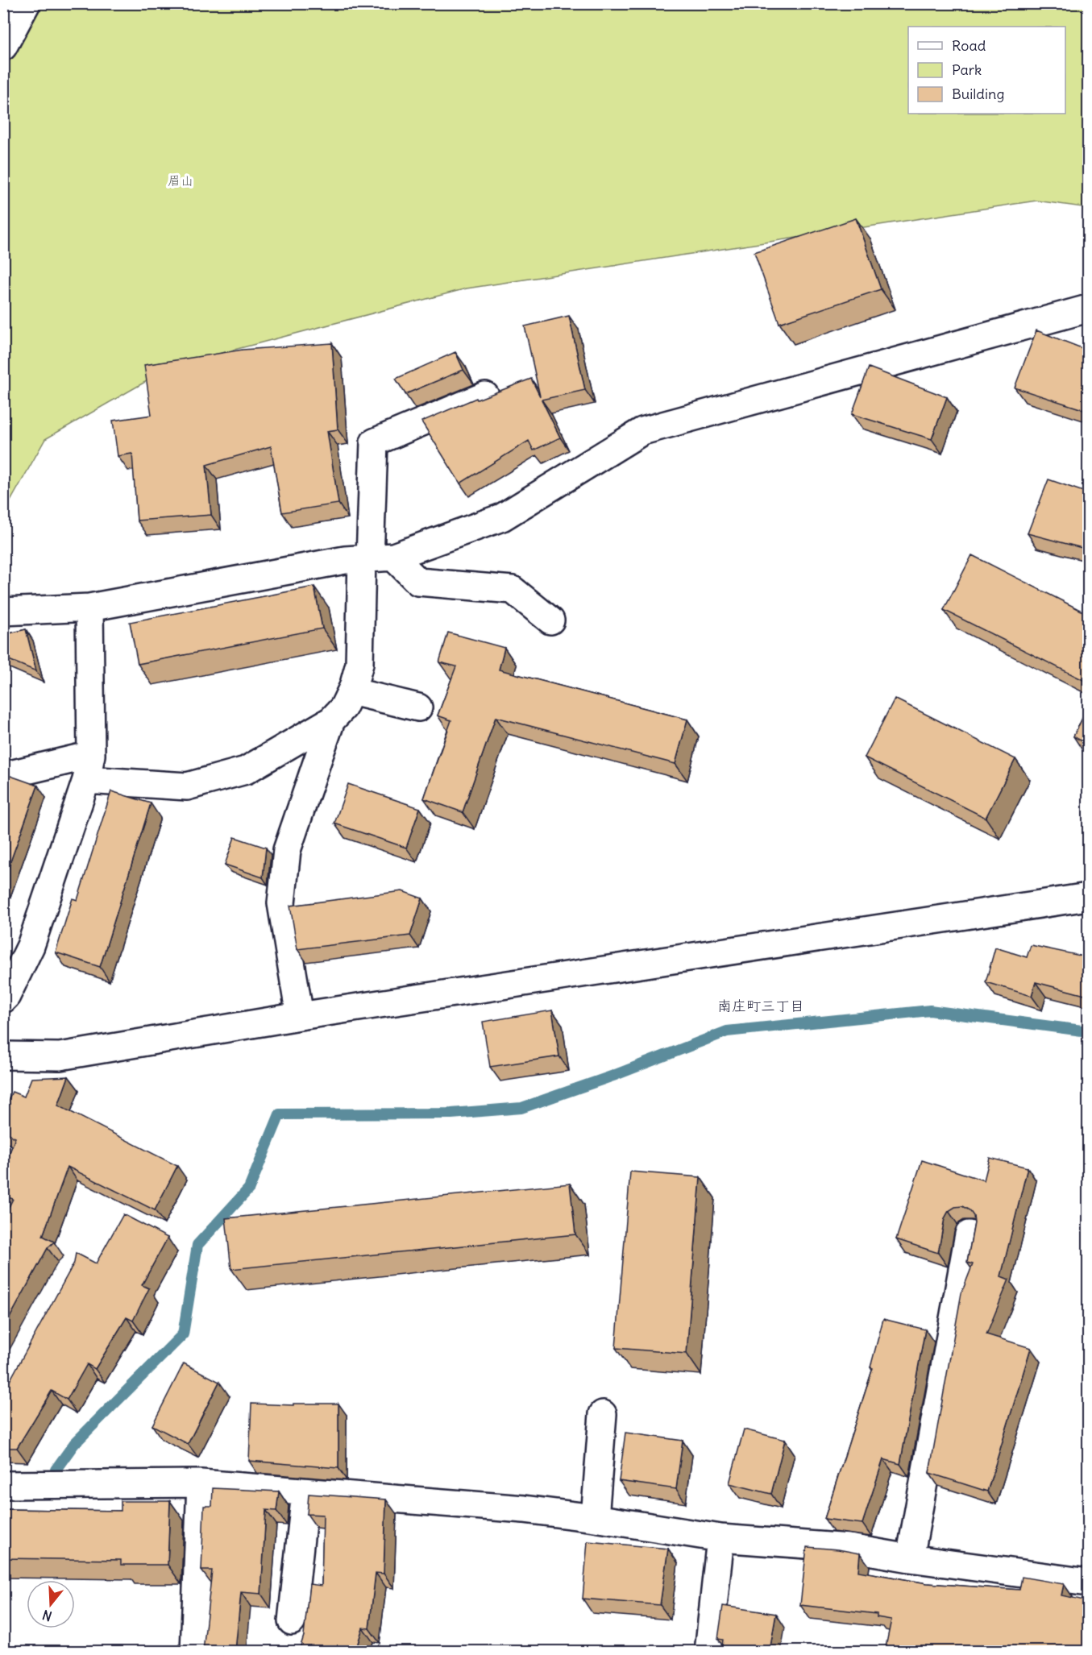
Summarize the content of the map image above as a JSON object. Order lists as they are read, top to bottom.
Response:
{
  "districts": ["南庄町三丁目"],
  "parks": ["眉山"],
  "legend": ["Road", "Park", "Building"],
  "north": "bottom"
}
